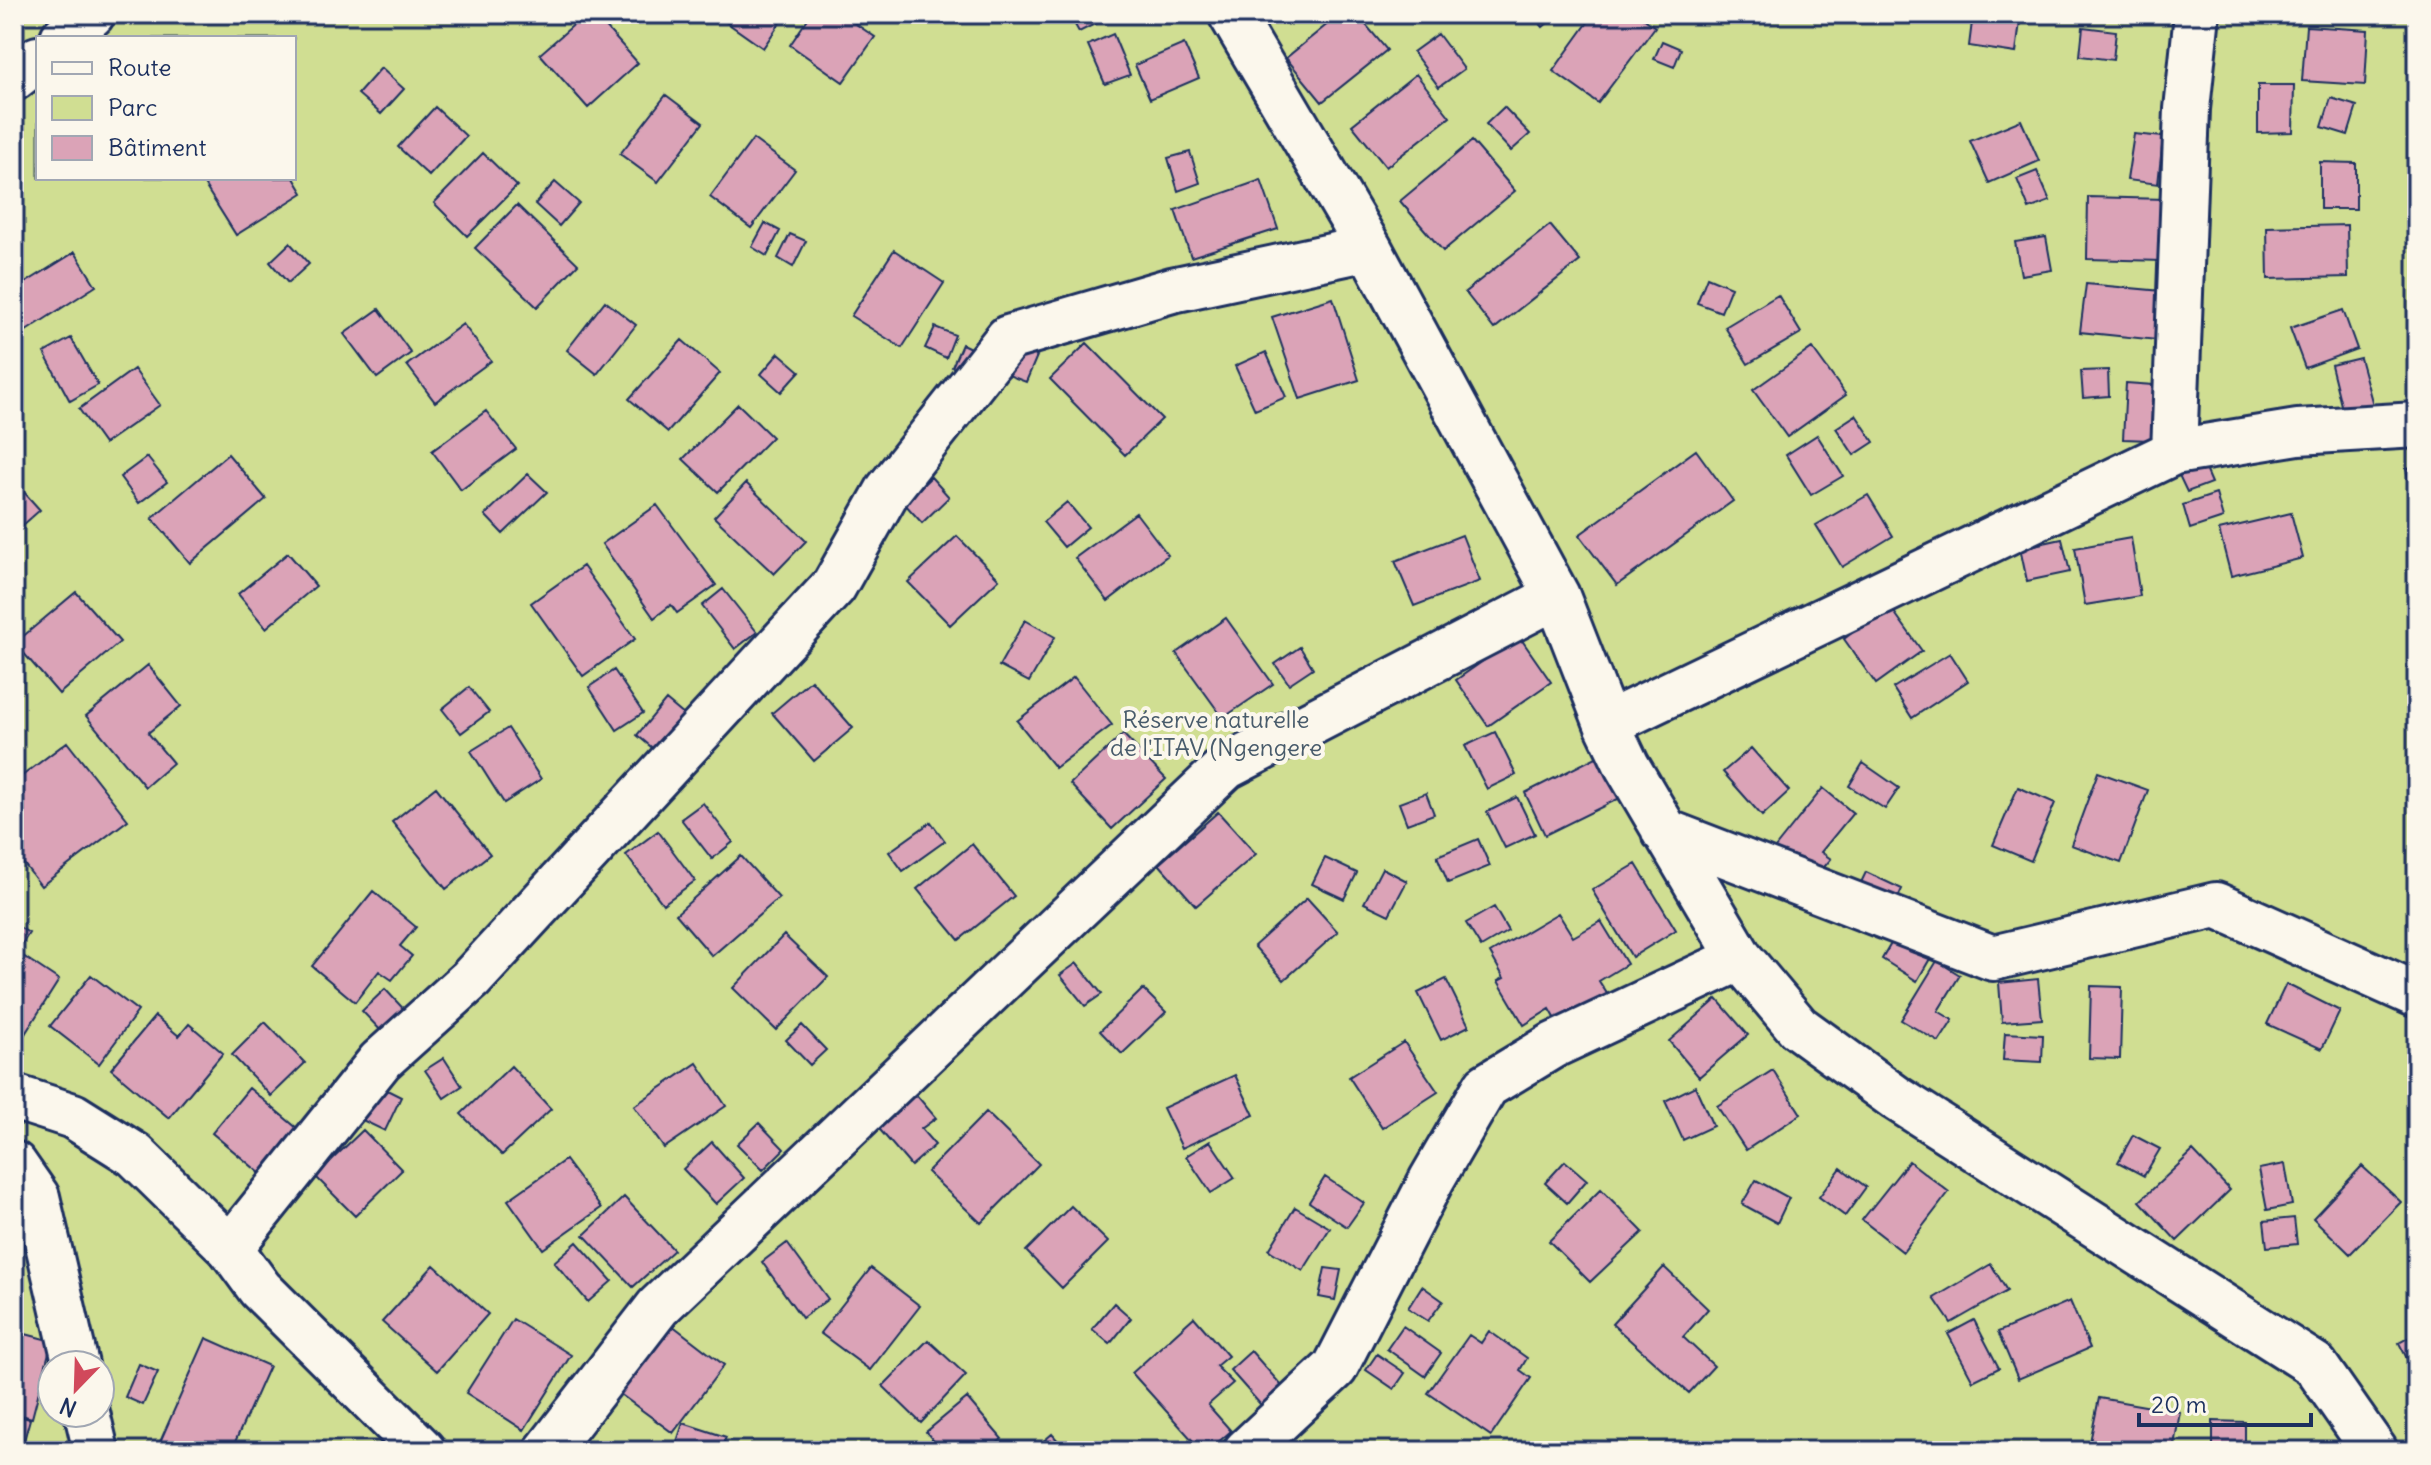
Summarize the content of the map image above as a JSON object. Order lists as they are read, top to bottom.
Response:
{
  "parks": ["Réserve naturelle de l'ITAV (Ngengere"],
  "legend": ["Route", "Parc", "Bâtiment"],
  "scale_bar": "20 m",
  "north": "bottom left"
}
